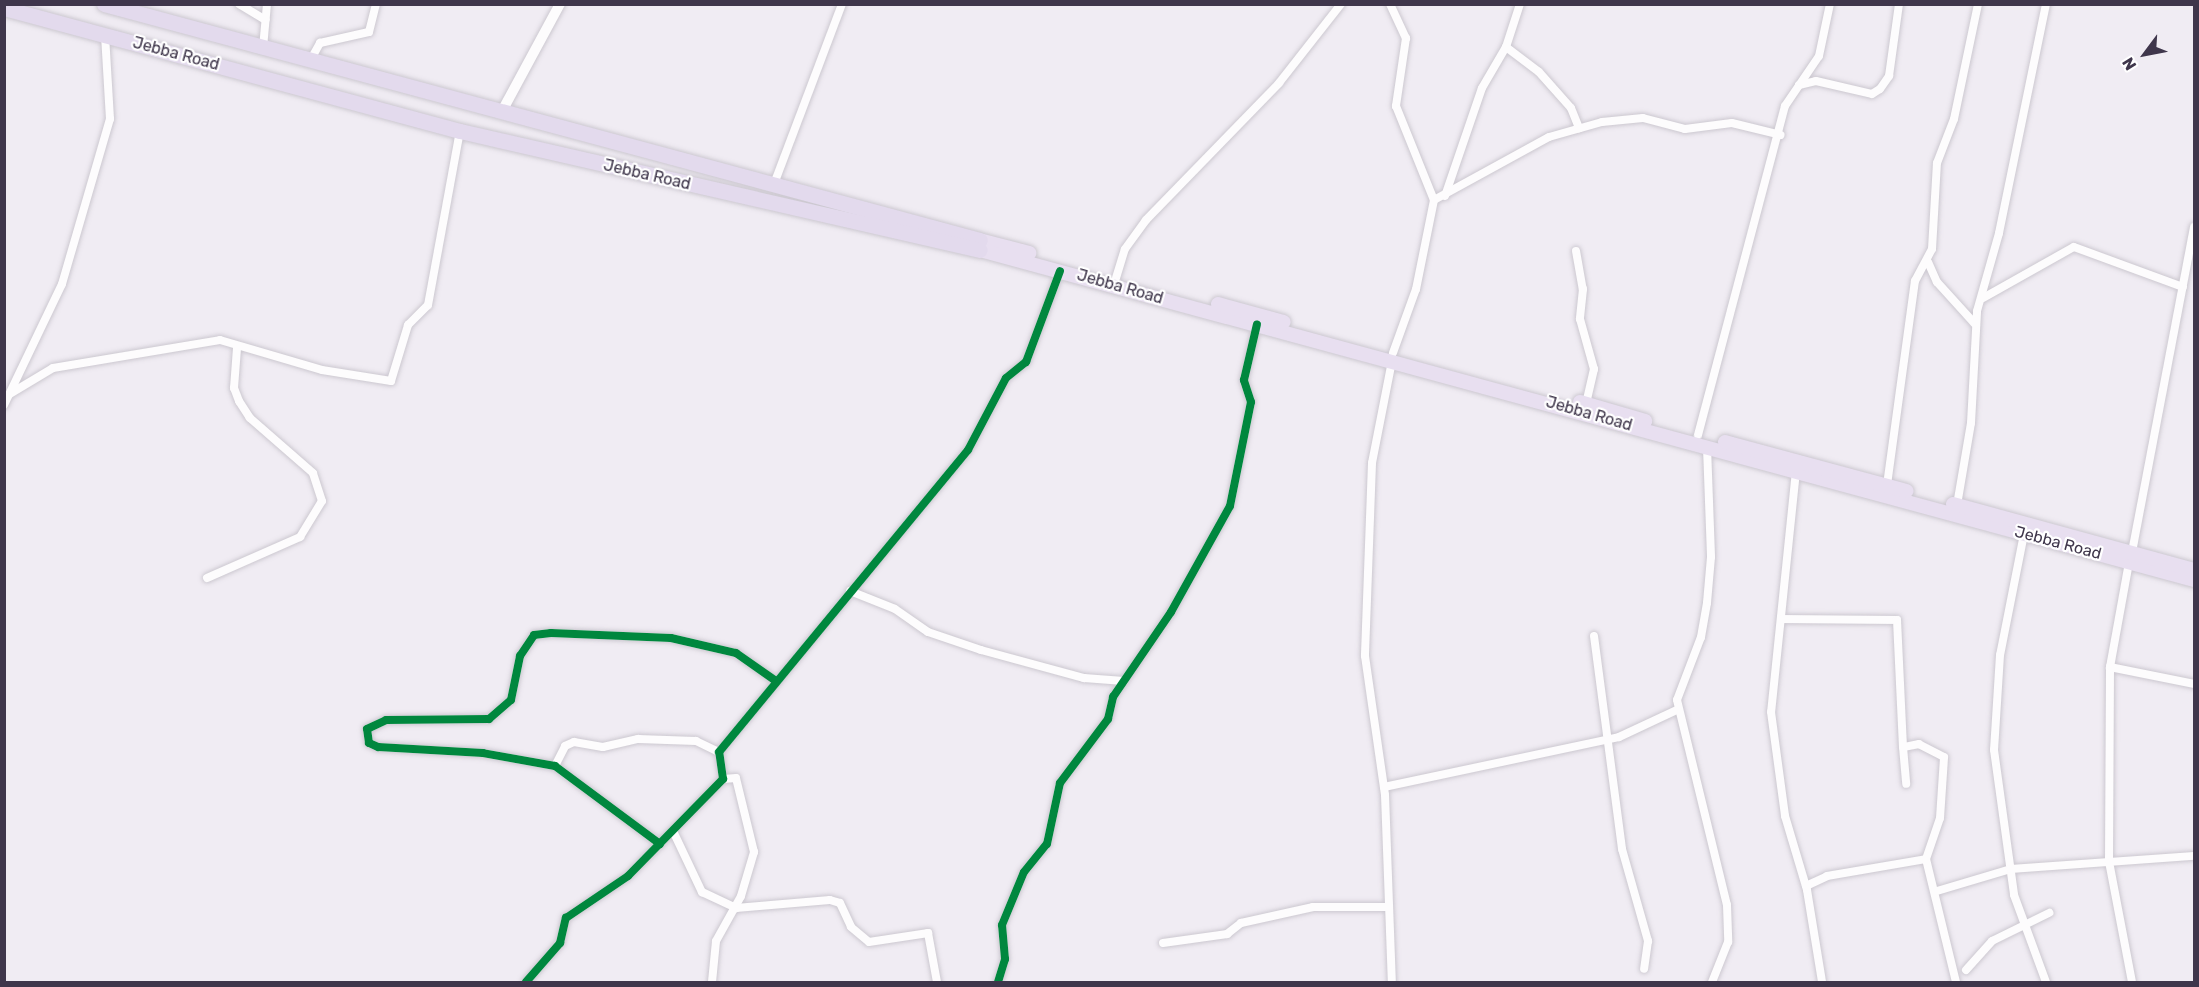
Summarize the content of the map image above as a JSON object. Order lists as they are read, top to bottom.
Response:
{
  "streets": {
    "highway": ["Jebba Road"]
  },
  "north": "bottom left"
}
